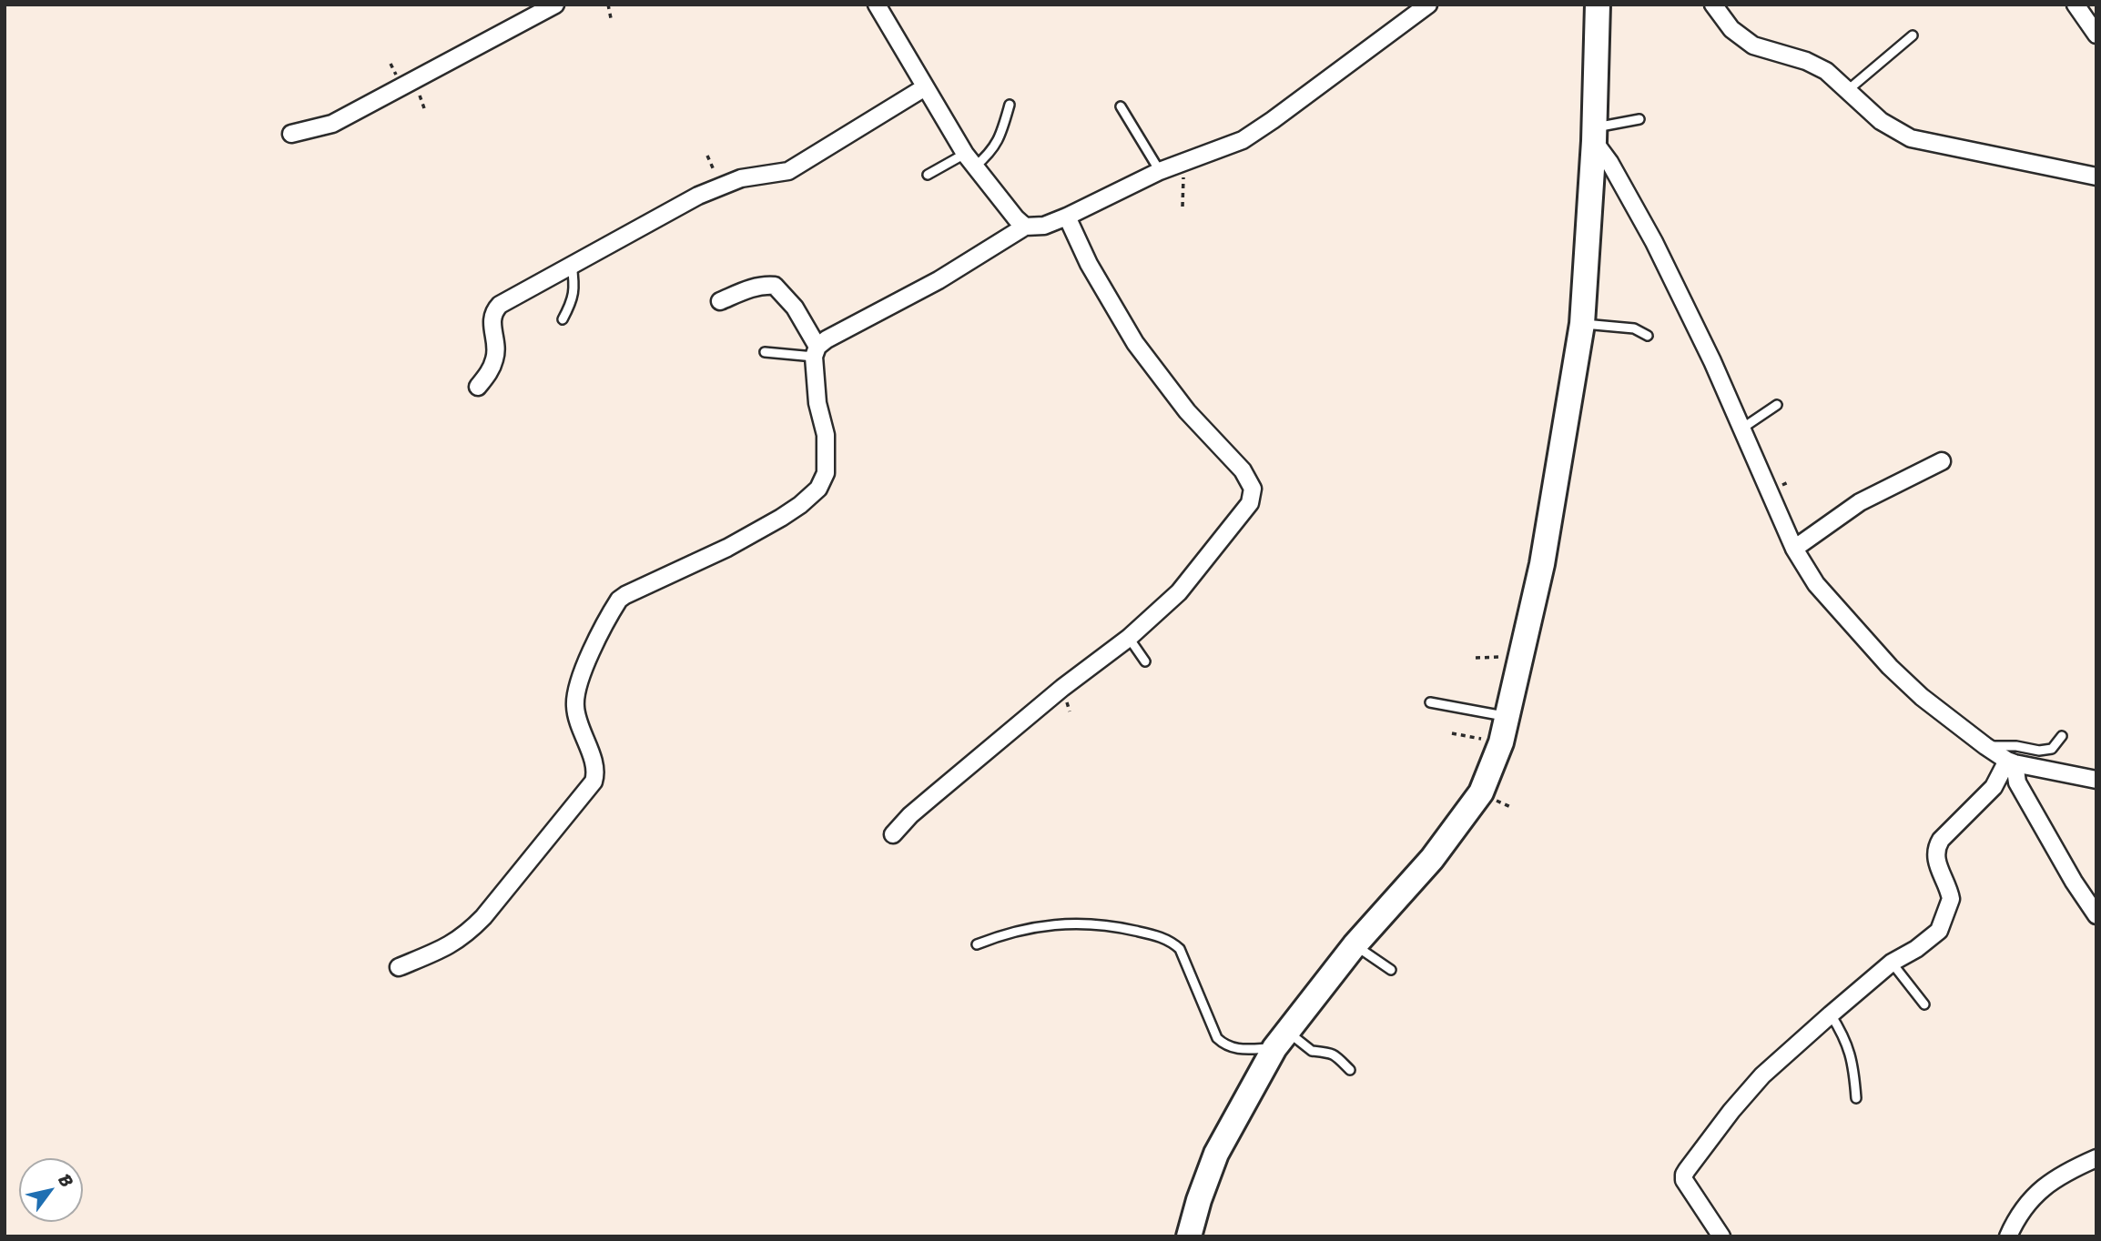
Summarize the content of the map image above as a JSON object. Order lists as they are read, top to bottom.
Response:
{
  "north": "top right"
}
